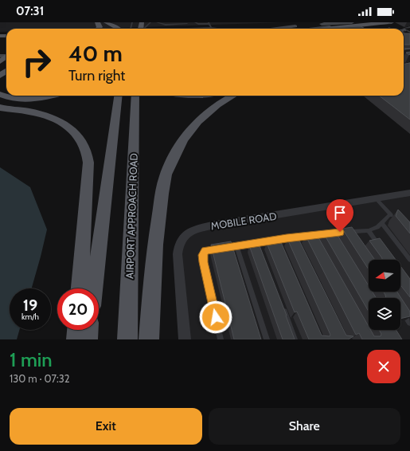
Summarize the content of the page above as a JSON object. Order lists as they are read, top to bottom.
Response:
{
  "streets": {
    "main road": ["AIRPORT APPROACH ROAD"],
    "street": ["MOBILE ROAD"]
  },
  "north": "left",
  "page": {
    "status": "07:31",
    "turn": ["40 m", "Turn right"],
    "speed": "19 km/h",
    "limit": "20",
    "heading": ["1 min", "130 m · 07:32"],
    "buttons": ["Exit", "Share"]
  }
}
